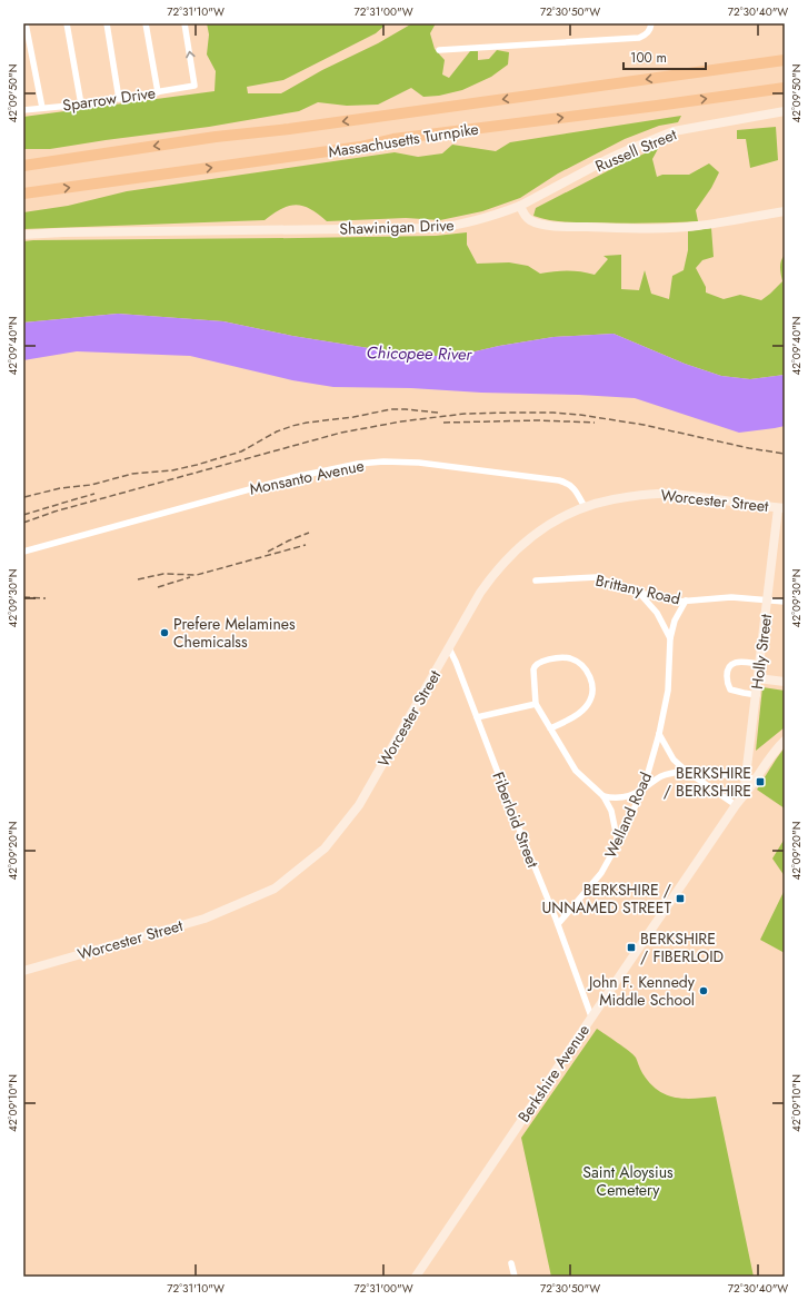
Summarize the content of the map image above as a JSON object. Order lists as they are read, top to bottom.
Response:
{
  "streets": {
    "highway": ["Massachusetts Turnpike"],
    "main road": [
      "Russell Street",
      "Shawinigan Drive",
      "Worcester Street",
      "Holly Street",
      "Berkshire Avenue"
    ],
    "street": [
      "Sparrow Drive",
      "Monsanto Avenue",
      "Brittany Road",
      "Welland Road",
      "Fiberloid Street"
    ]
  },
  "crossings": [
    ["Russell Street", "Shawinigan Drive"],
    ["Monsanto Avenue", "Worcester Street"],
    ["Worcester Street", "Holly Street"],
    ["Worcester Street", "Fiberloid Street"],
    ["Brittany Road", "Holly Street"],
    ["Brittany Road", "Welland Road"],
    ["Holly Street", "Berkshire Avenue"],
    ["Welland Road", "Fiberloid Street"],
    ["Fiberloid Street", "Berkshire Avenue"]
  ],
  "water": ["Chicopee River"],
  "parks": ["Saint Aloysius Cemetery"],
  "places": {
    "other": ["Prefere Melamines Chemicalss", "John F. Kennedy Middle School"],
    "transit": ["BERKSHIRE / BERKSHIRE", "BERKSHIRE / UNNAMED STREET", "BERKSHIRE / FIBERLOID"]
  },
  "scale_bar": "100 m",
  "coordinates": [
    "72°31'10\"W",
    "72°31'00\"W",
    "72°30'50\"W",
    "72°30'40\"W",
    "42°09'50\"N",
    "42°09'40\"N",
    "42°09'30\"N",
    "42°09'20\"N",
    "42°09'10\"N"
  ]
}
